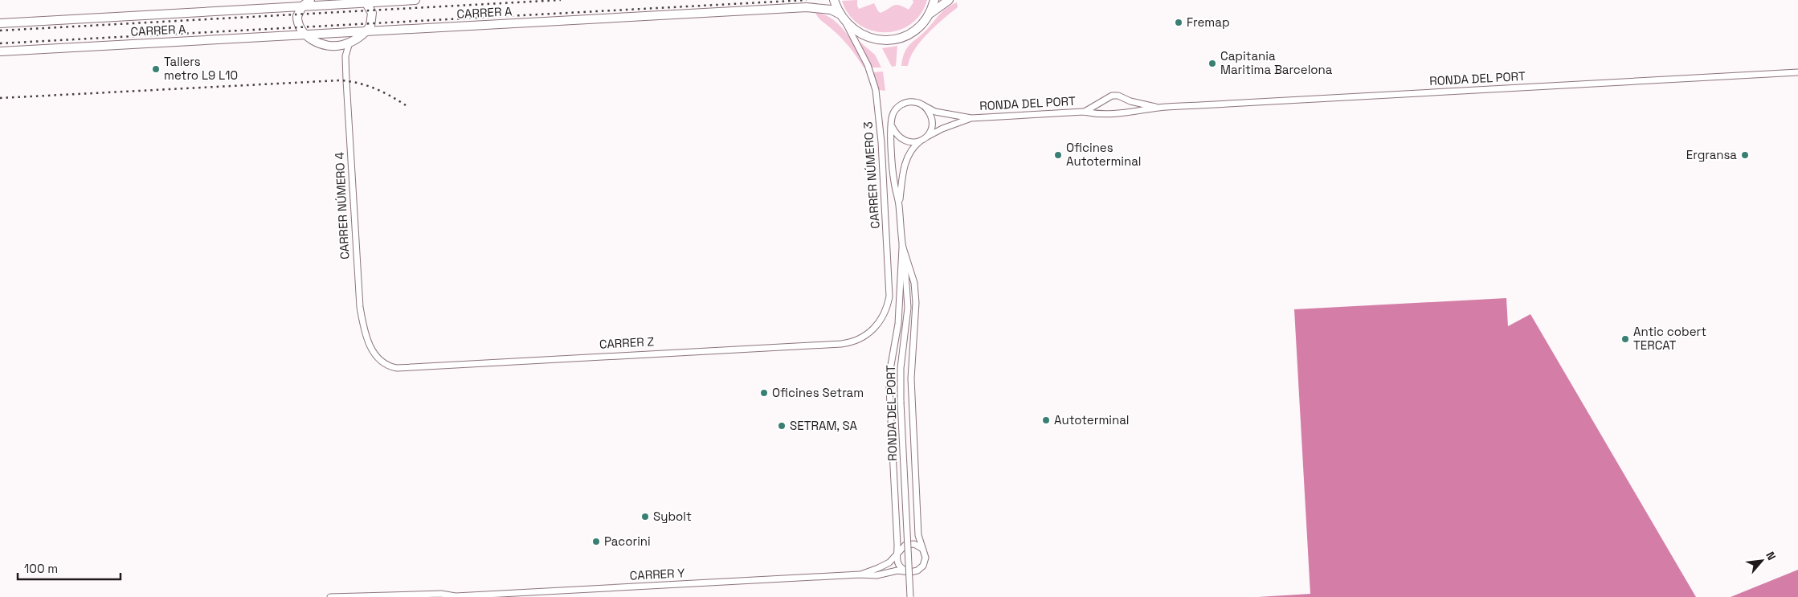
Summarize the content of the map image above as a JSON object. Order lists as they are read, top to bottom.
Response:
{
  "streets": {
    "main road": ["CARRER A"],
    "street": [
      "RONDA DEL PORT",
      "CARRER NÚMERO 3",
      "CARRER NÚMERO 4",
      "CARRER Z",
      "CARRER Y"
    ]
  },
  "crossings": [
    ["CARRER A", "CARRER NÚMERO 3"],
    ["RONDA DEL PORT", "CARRER NÚMERO 3"],
    ["CARRER NÚMERO 3", "CARRER Z"],
    ["CARRER NÚMERO 4", "CARRER Z"]
  ],
  "places": [
    "Fremap",
    "Capitania Maritima Barcelona",
    "Tallers metro L9 L10",
    "Oficines Autoterminal",
    "Ergransa",
    "Antic cobert TERCAT",
    "Oficines Setram",
    "Autoterminal",
    "SETRAM, SA",
    "Sybolt",
    "Pacorini"
  ],
  "scale_bar": "100 m",
  "north": "top right"
}
